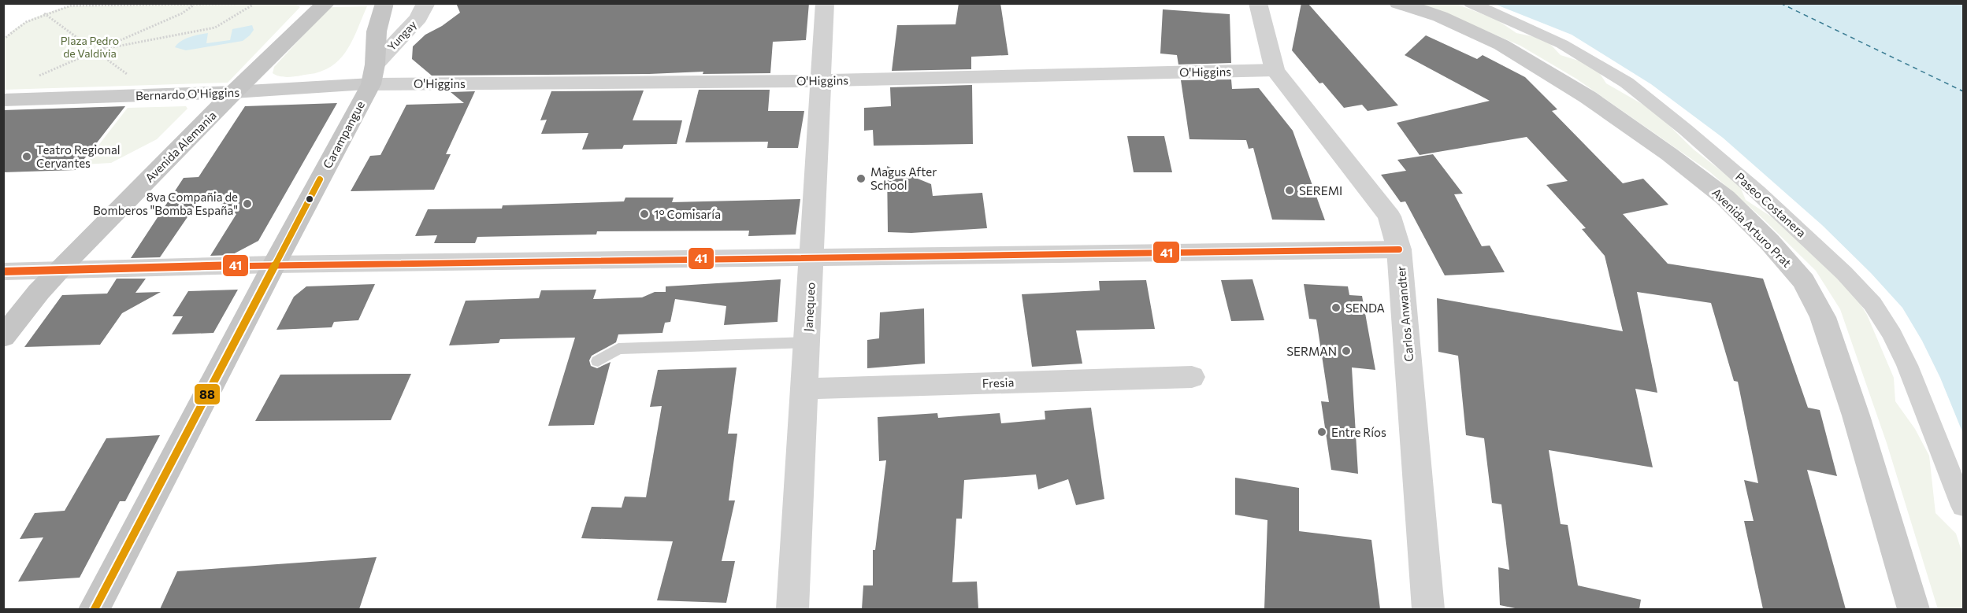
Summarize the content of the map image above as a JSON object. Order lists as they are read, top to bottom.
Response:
{
  "streets": {
    "main road": [
      "Bernardo O'Higgins",
      "Carampangue",
      "Avenida Alemania",
      "Avenida Arturo Prat"
    ],
    "street": [
      "Yungay",
      "O'Higgins",
      "Paseo Costanera",
      "Janequeo",
      "Carlos Anwandter",
      "Fresia"
    ]
  },
  "crossings": [
    ["Yungay", "O'Higgins"],
    ["Yungay", "Bernardo O'Higgins"],
    ["Yungay", "Carampangue"],
    ["O'Higgins", "Bernardo O'Higgins"],
    ["O'Higgins", "Carampangue"],
    ["O'Higgins", "Janequeo"],
    ["O'Higgins", "Carlos Anwandter"],
    ["Bernardo O'Higgins", "Carampangue"],
    ["Bernardo O'Higgins", "Avenida Alemania"],
    ["Janequeo", "Fresia"]
  ],
  "parks": ["Plaza Pedro de Valdivia"],
  "places": [
    "Teatro Regional Cervantes",
    "Magus After School",
    "SEREMI",
    "8va Compañia de Bomberos \"Bomba España\"",
    "1° Comisaría",
    "SENDA",
    "SERMAN",
    "Entre Ríos"
  ],
  "lines": ["transit line 88", "transit line 41"]
}
